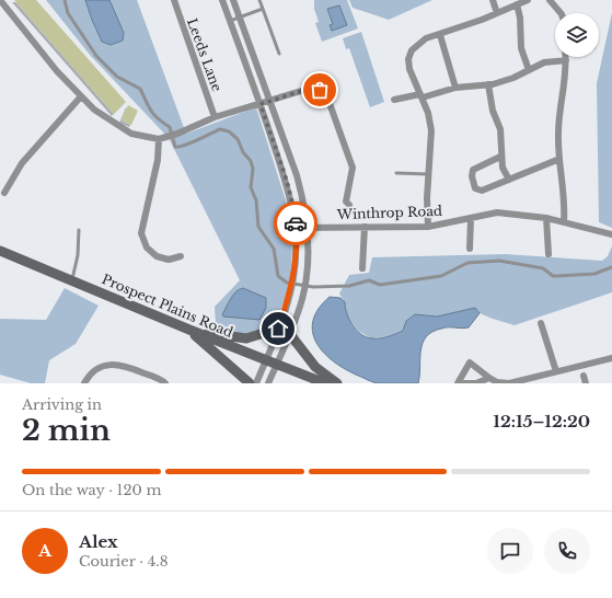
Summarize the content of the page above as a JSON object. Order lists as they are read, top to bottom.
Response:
{
  "streets": {
    "street": ["Leeds Lane", "Winthrop Road", "Prospect Plains Road"]
  },
  "page": {
    "heading": ["2 min", "Arriving in", "12:15–12:20"],
    "panel": ["Alex", "Courier · 4.8"],
    "bar": "On the way · 120 m",
    "round": "A"
  }
}
